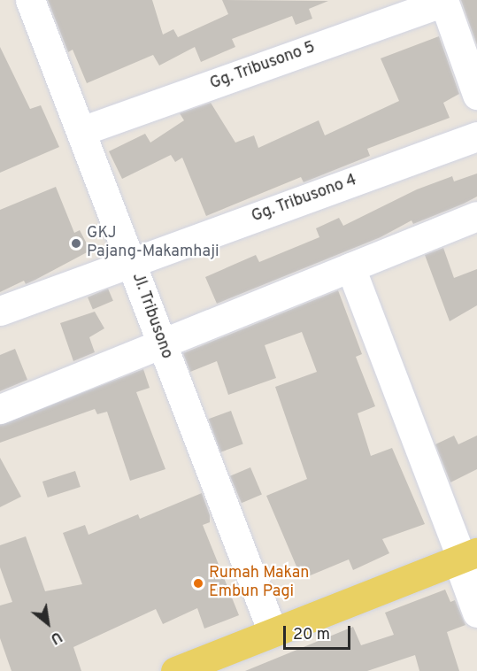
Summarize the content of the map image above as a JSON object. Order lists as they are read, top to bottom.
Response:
{
  "streets": {
    "street": ["Gg. Tribusono 5", "Gg. Tribusono 4", "Jl. Tribusono"]
  },
  "crossings": [
    ["Gg. Tribusono 5", "Jl. Tribusono"],
    ["Gg. Tribusono 4", "Jl. Tribusono"]
  ],
  "places": ["GKJ Pajang-Makamhaji", "Rumah Makan Embun Pagi"],
  "scale_bar": "20 m",
  "north": "bottom right"
}
